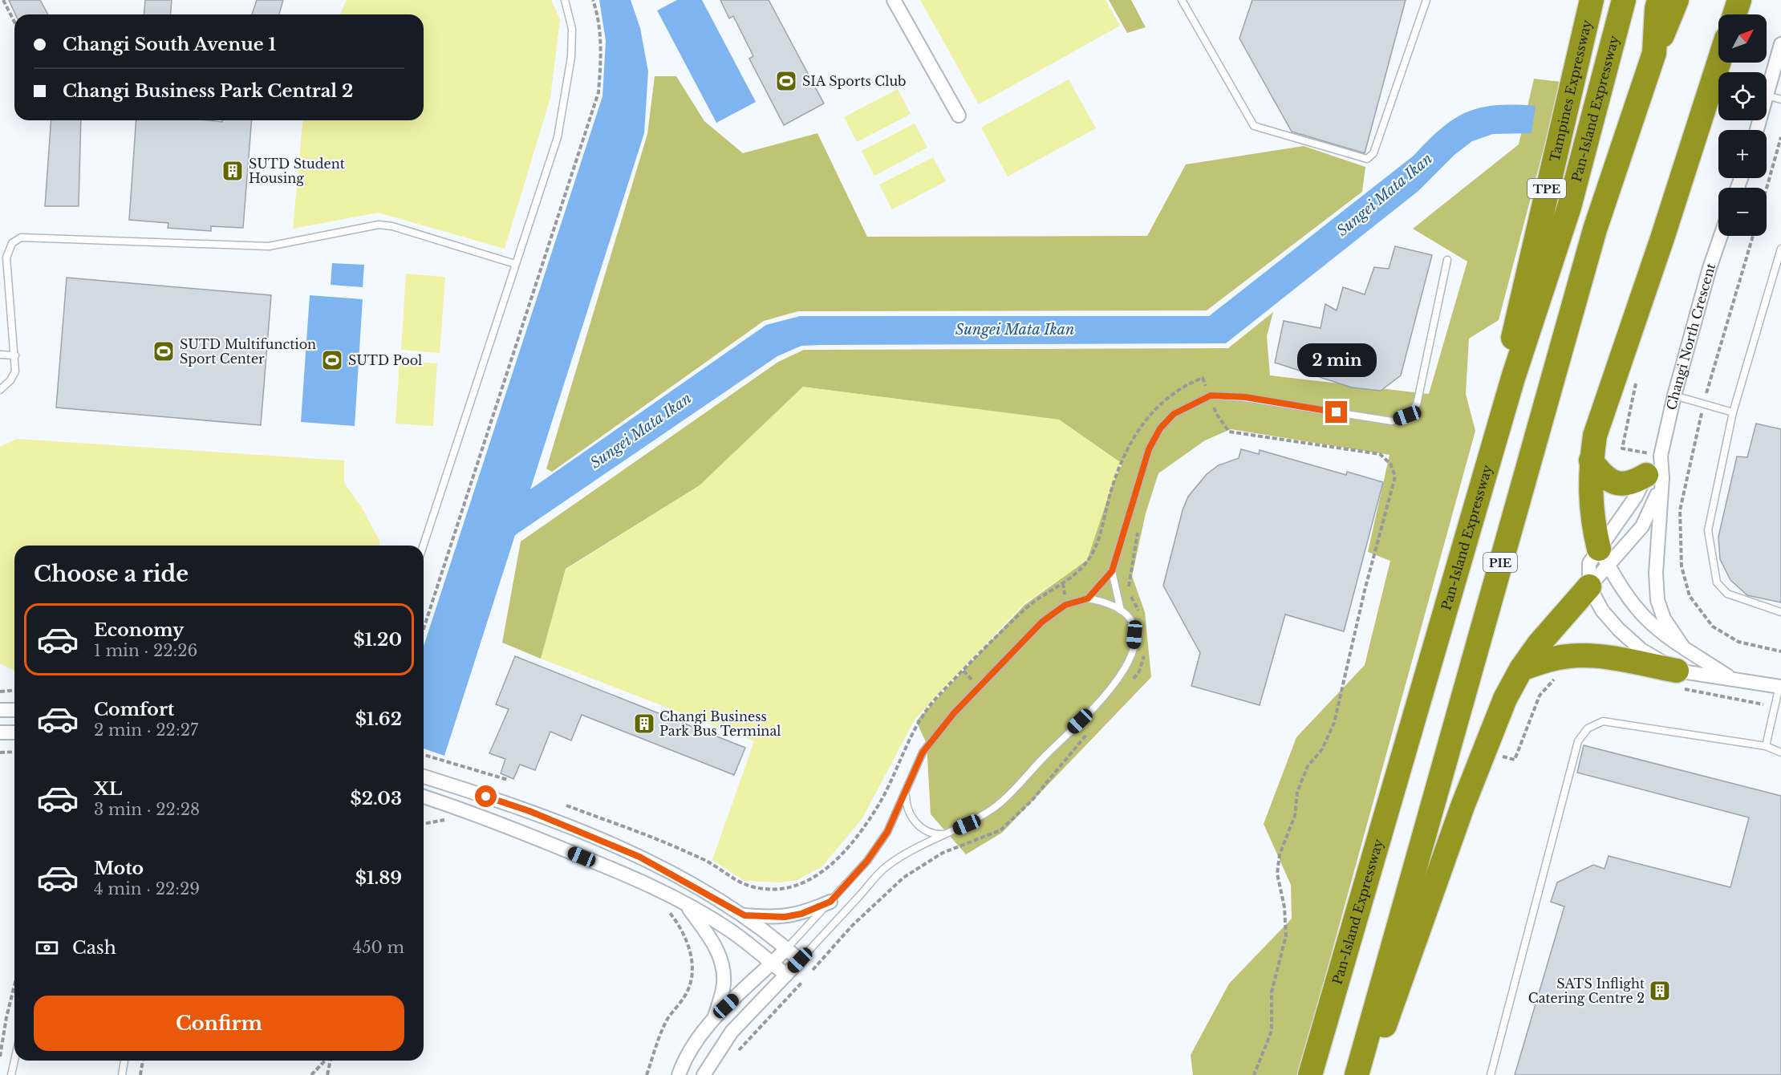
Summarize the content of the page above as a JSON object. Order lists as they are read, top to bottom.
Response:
{
  "streets": {
    "highway": [
      "Tampines Expressway",
      "Pan-Island Expressway",
      "TPE",
      "PIE"
    ],
    "street": ["Changi North Crescent"]
  },
  "crossings": [
    ["Tampines Expressway", "Pan-Island Expressway"]
  ],
  "water": ["Sungei Mata Ikan"],
  "places": {
    "sports": ["SIA Sports Club", "SUTD Multifunction Sport Center", "SUTD Pool"],
    "building": ["SUTD Student Housing", "Changi Business Park Bus Terminal", "SATS Inflight Catering Centre 2"]
  },
  "north": "top right",
  "page": {
    "map_buttons": ["+", "−"],
    "banner": ["Changi South Avenue 1", "Changi Business Park Central 2"],
    "bubble": "2 min",
    "heading": "Choose a ride",
    "list": [
      {
        "name": "Economy",
        "note": "1 min · 22:26",
        "value": "$1.20"
      },
      {
        "name": "Comfort",
        "note": "2 min · 22:27",
        "value": "$1.62"
      },
      {
        "name": "XL",
        "note": "3 min · 22:28",
        "value": "$2.03"
      },
      {
        "name": "Moto",
        "note": "4 min · 22:29",
        "value": "$1.89"
      }
    ],
    "pay": ["Cash", "450 m"],
    "buttons": "Confirm"
  }
}
